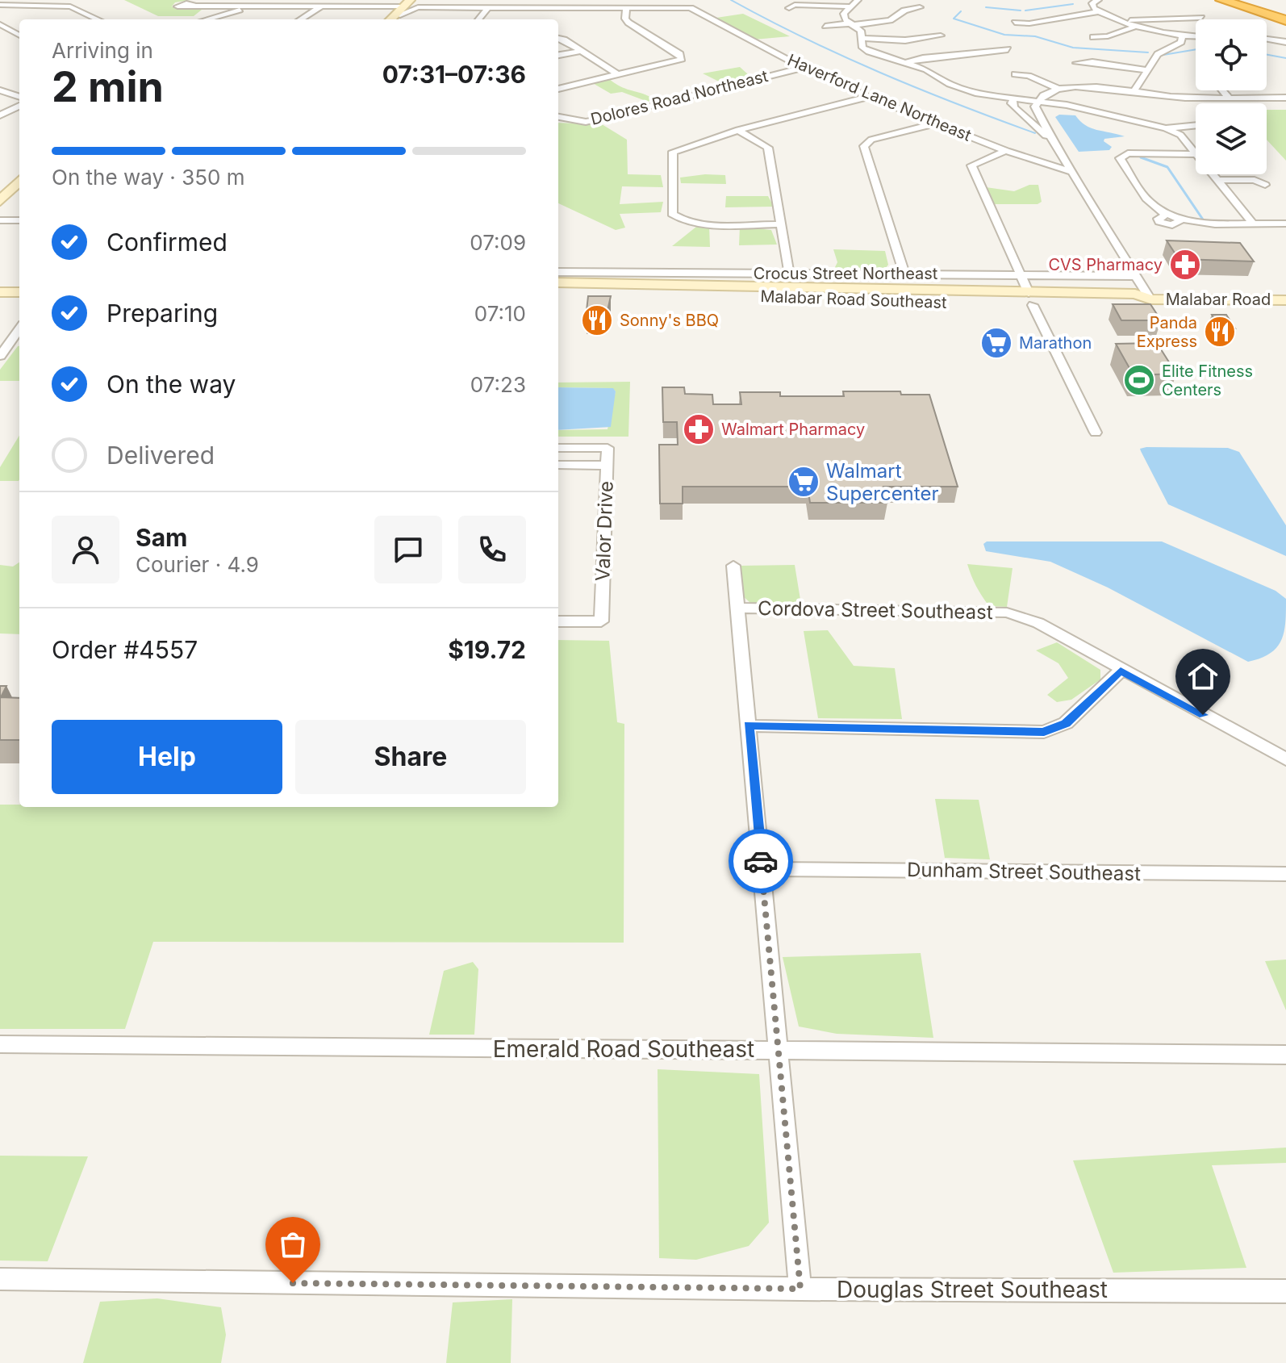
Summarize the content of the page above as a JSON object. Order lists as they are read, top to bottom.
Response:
{
  "streets": {
    "main road": ["Malabar Road Southeast", "Malabar Road"],
    "street": [
      "Dolores Road Northeast",
      "Haverford Lane Northeast",
      "Crocus Street Northeast",
      "Valor Drive",
      "Cordova Street Southeast",
      "Dunham Street Southeast",
      "Emerald Road Southeast",
      "Douglas Street Southeast"
    ]
  },
  "crossings": [
    ["Dolores Road Northeast", "Haverford Lane Northeast"],
    ["Malabar Road Southeast", "Malabar Road"]
  ],
  "places": {
    "pharmacy": ["CVS Pharmacy", "Walmart Pharmacy"],
    "restaurant": ["Sonny's BBQ", "Panda Express"],
    "supermarket": ["Marathon", "Walmart Supercenter"],
    "sports": ["Elite Fitness Centers"]
  },
  "page": {
    "heading": ["2 min", "Arriving in", "07:31–07:36"],
    "panel": [
      "Sam",
      "Courier · 4.9",
      "Order #4557",
      "$19.72"
    ],
    "bar": "On the way · 350 m",
    "list": [
      ["Confirmed", "07:09"],
      ["Preparing", "07:10"],
      ["On the way", "07:23"],
      "Delivered"
    ],
    "buttons": ["Help", "Share"]
  }
}
